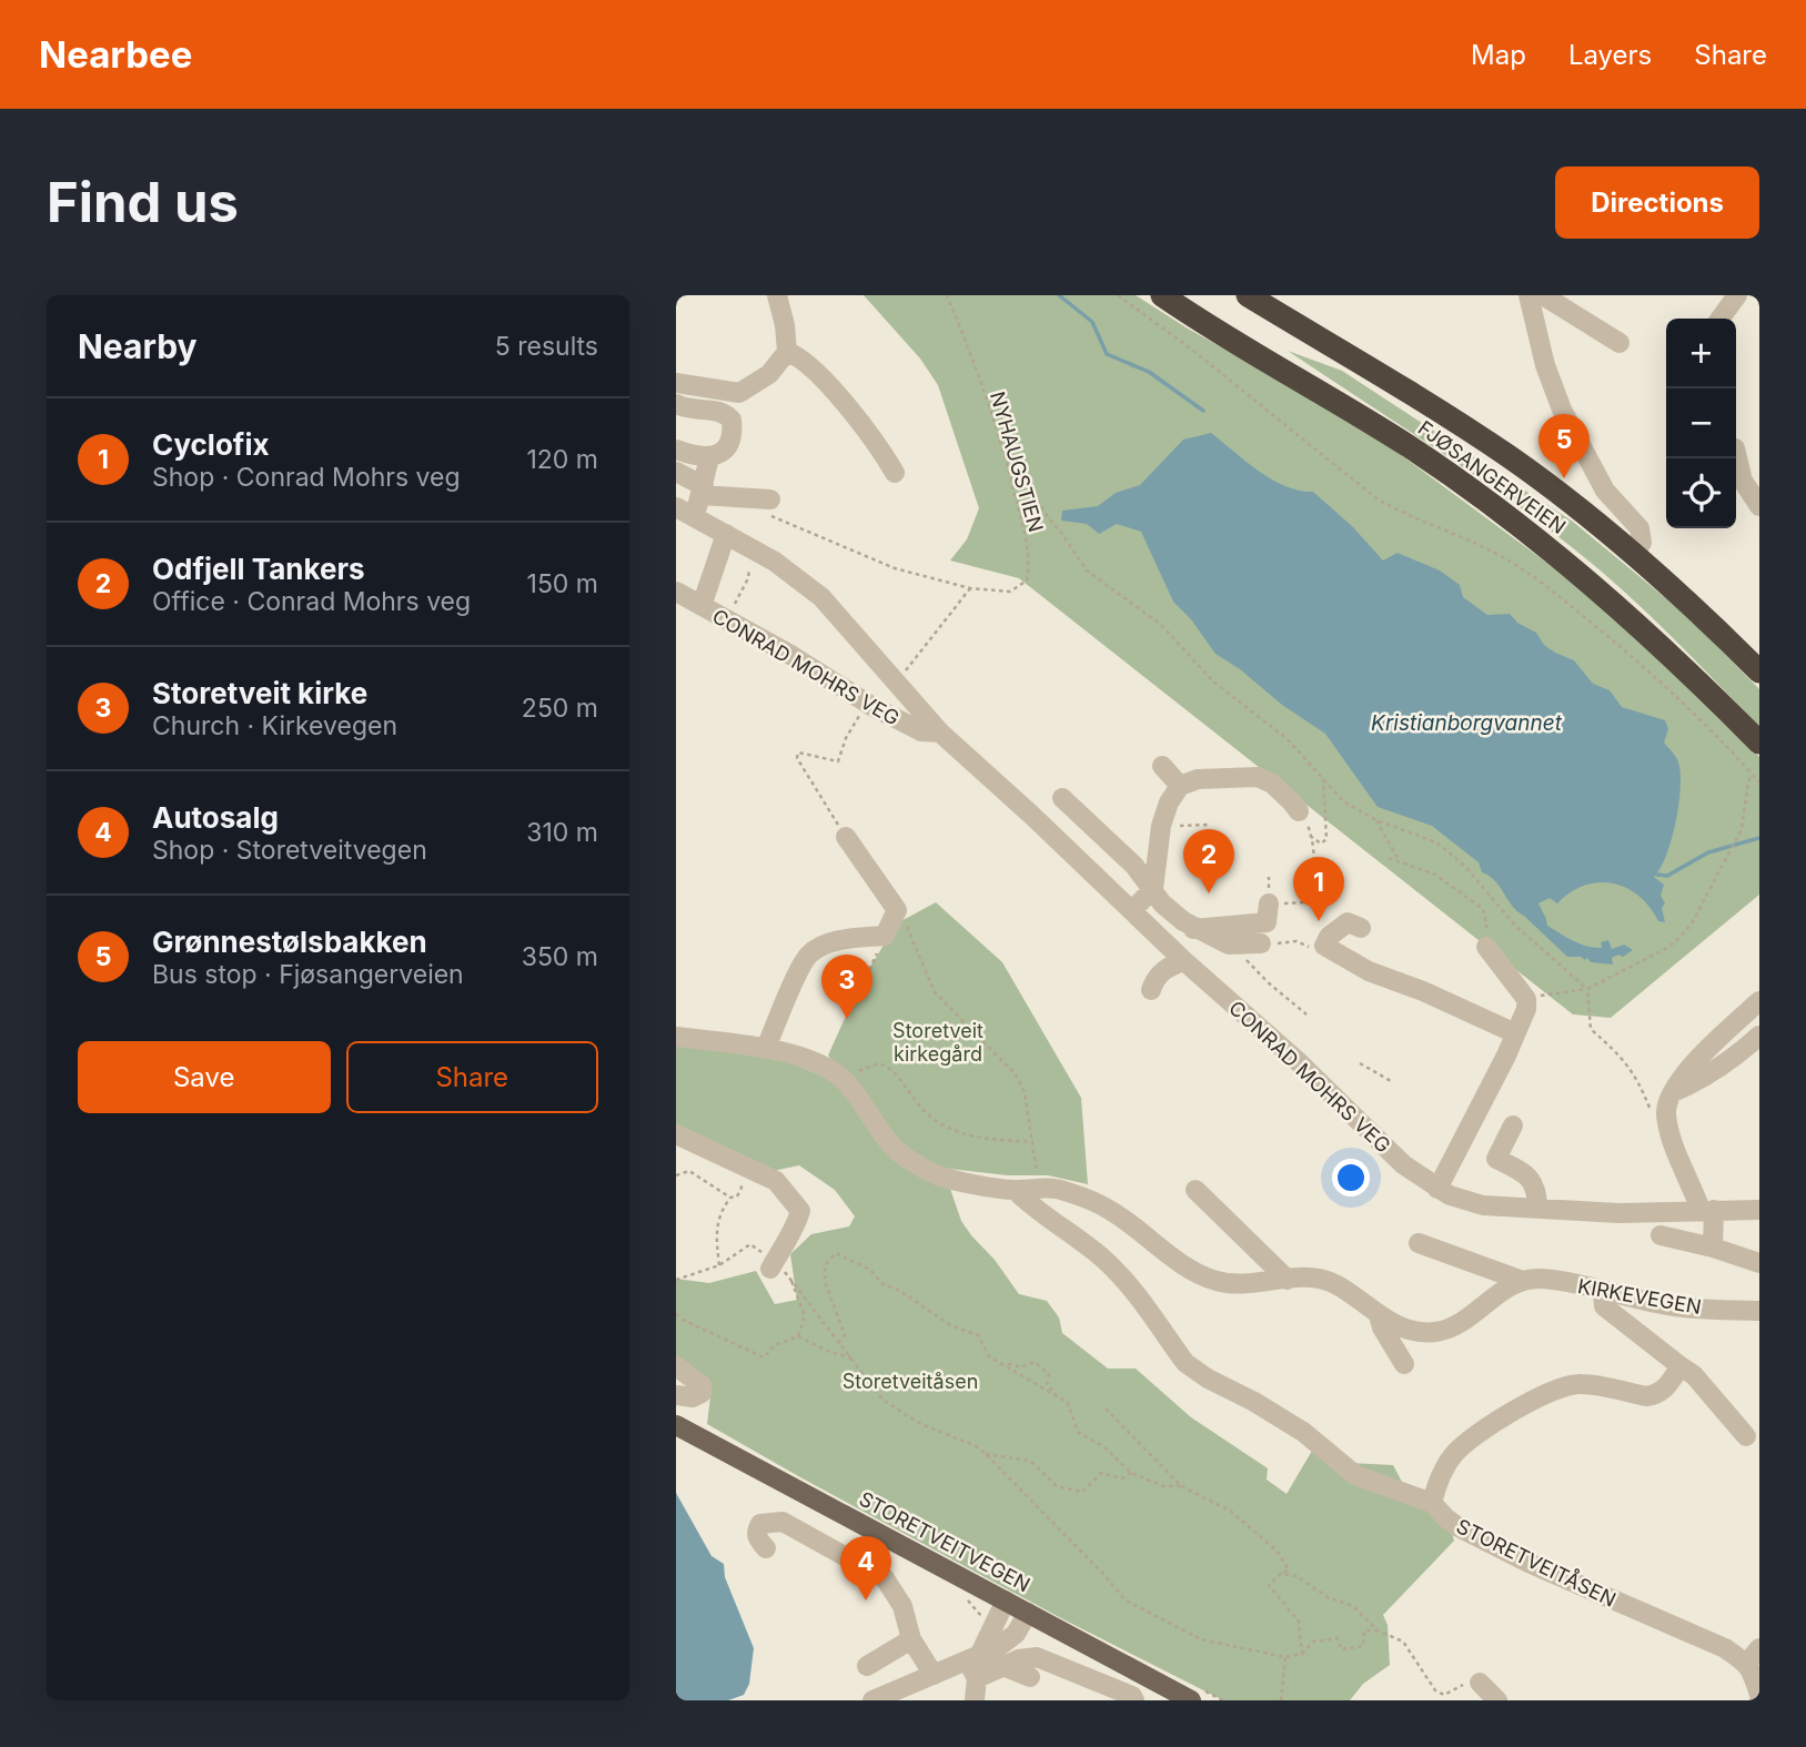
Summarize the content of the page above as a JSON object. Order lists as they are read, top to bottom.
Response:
{
  "streets": {
    "highway": ["FJØSANGERVEIEN"],
    "main road": ["STORETVEITVEGEN"],
    "street": ["CONRAD MOHRS VEG", "KIRKEVEGEN", "STORETVEITÅSEN"],
    "path": ["NYHAUGSTIEN"]
  },
  "water": ["Kristianborgvannet"],
  "parks": ["Storetveit kirkegård", "Storetveitåsen"],
  "page": {
    "header": "Nearbee",
    "nav": ["Map", "Layers", "Share"],
    "buttons": [
      "Directions",
      ["Save", "Share"]
    ],
    "title": "Find us",
    "heading": ["Nearby", "5 results"],
    "map_buttons": ["+", "−"],
    "list": [
      {
        "mark": "1",
        "name": "Cyclofix",
        "note": "Shop · Conrad Mohrs veg",
        "value": "120 m"
      },
      {
        "mark": "2",
        "name": "Odfjell Tankers",
        "note": "Office · Conrad Mohrs veg",
        "value": "150 m"
      },
      {
        "mark": "3",
        "name": "Storetveit kirke",
        "note": "Church · Kirkevegen",
        "value": "250 m"
      },
      {
        "mark": "4",
        "name": "Autosalg",
        "note": "Shop · Storetveitvegen",
        "value": "310 m"
      },
      {
        "mark": "5",
        "name": "Grønnestølsbakken",
        "note": "Bus stop · Fjøsangerveien",
        "value": "350 m"
      }
    ],
    "pins": [
      "5",
      "2",
      "1",
      "3",
      "4"
    ]
  }
}
